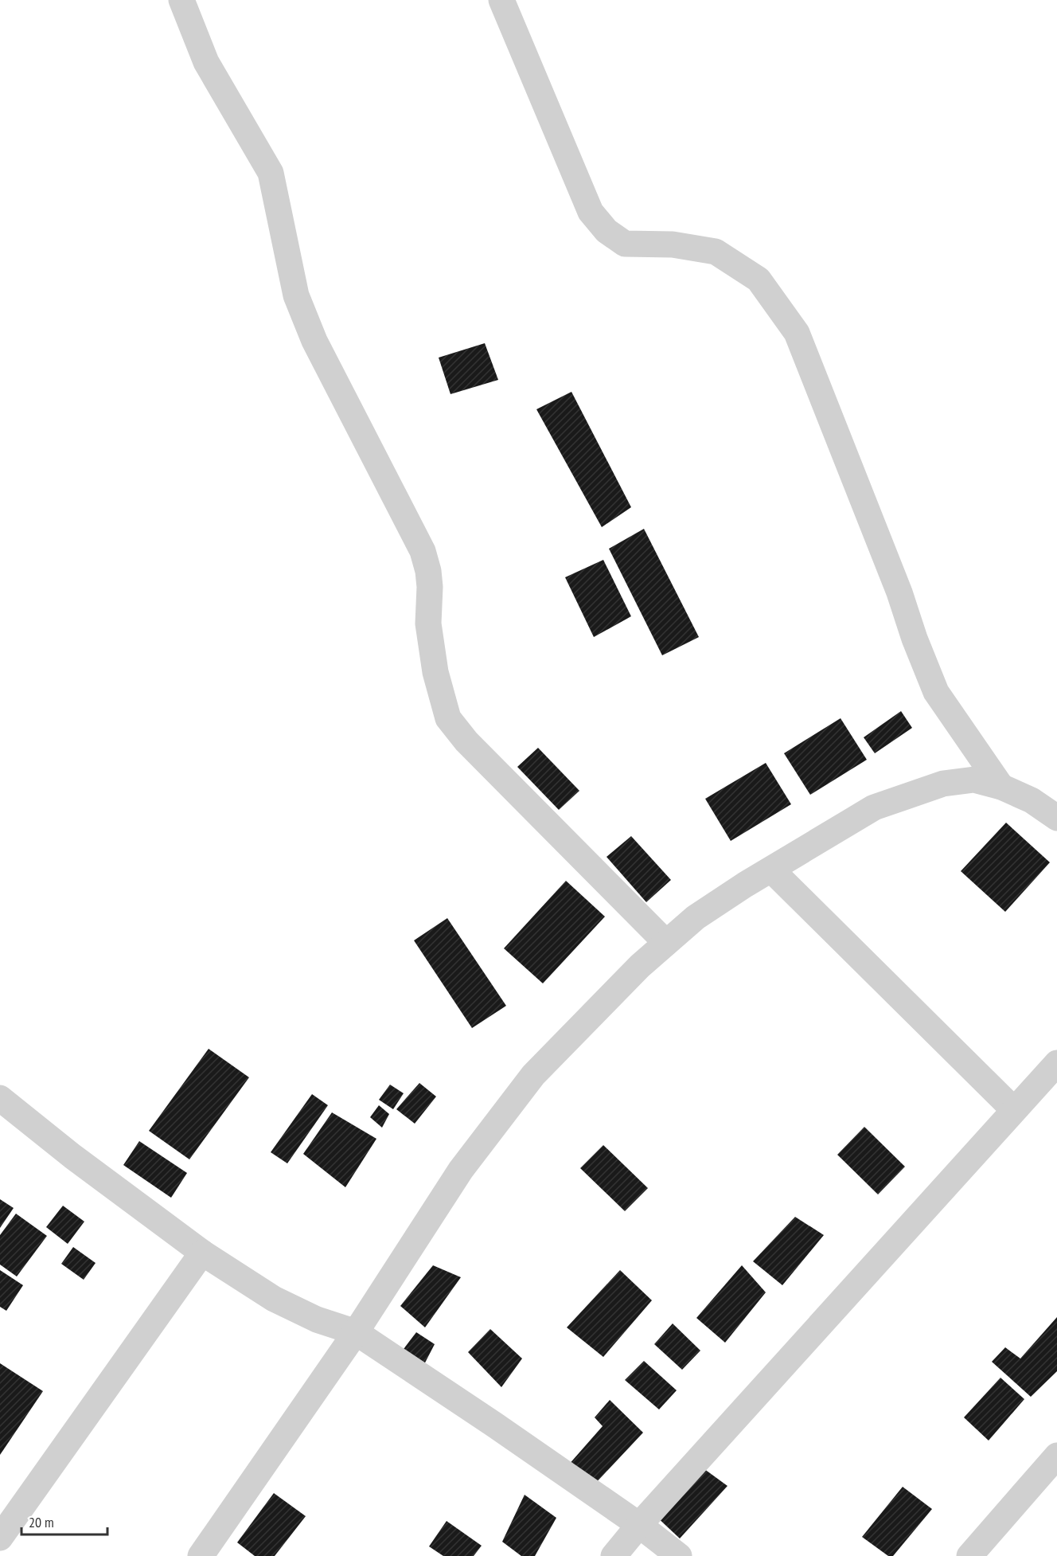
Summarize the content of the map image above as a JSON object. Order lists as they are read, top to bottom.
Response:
{
  "scale_bar": "20 m"
}
